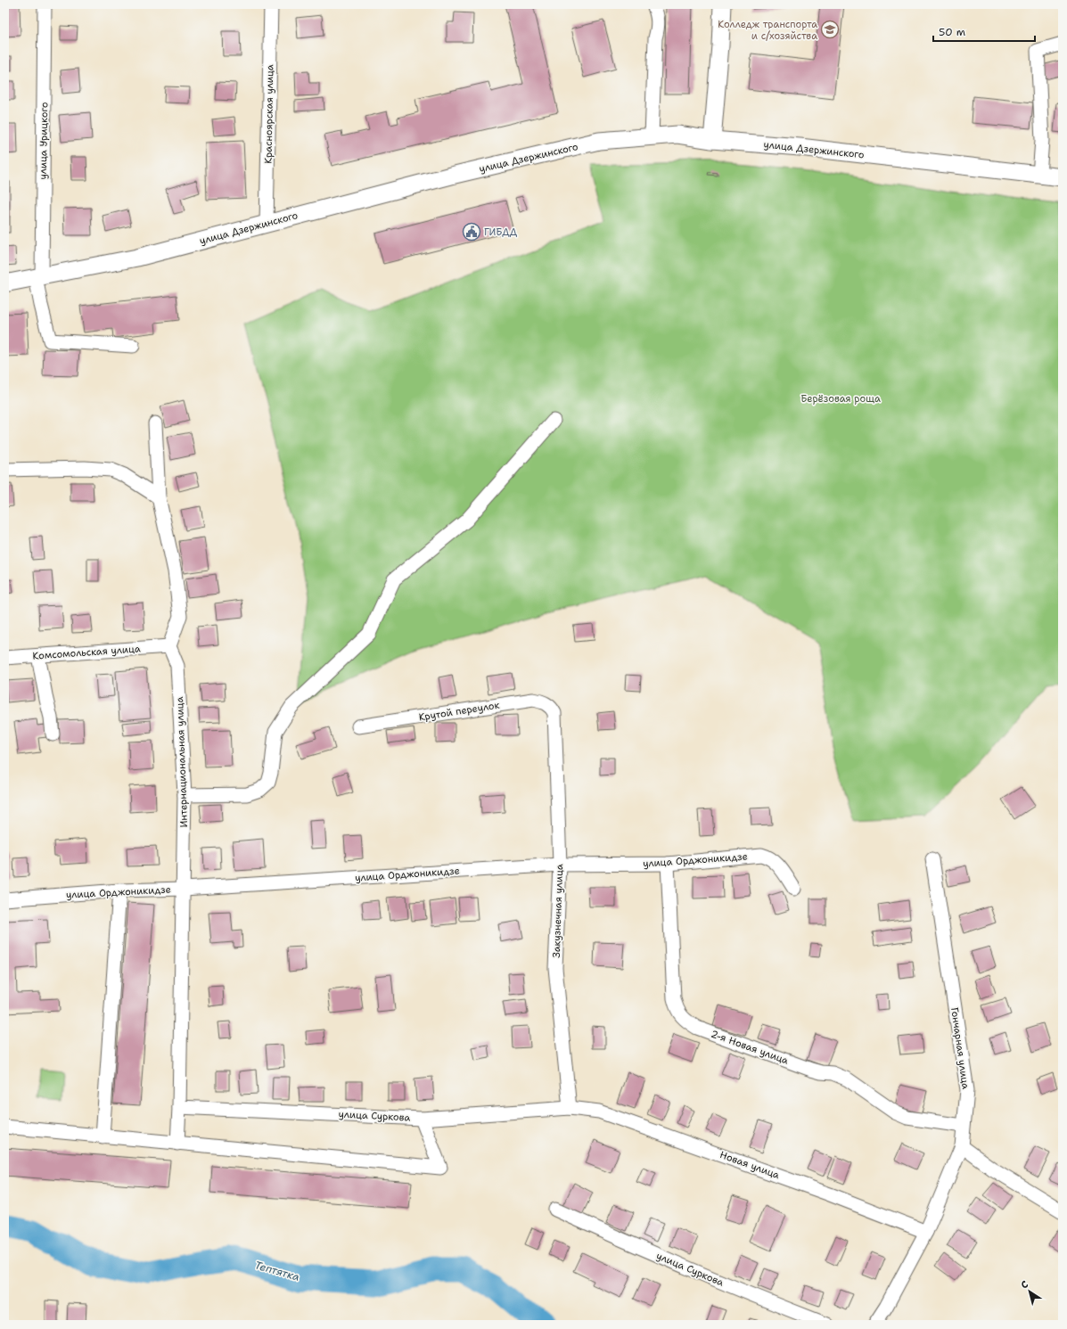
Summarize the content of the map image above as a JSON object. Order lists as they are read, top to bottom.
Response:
{
  "streets": {
    "main road": ["улица Дзержинского"],
    "street": [
      "Красноярская улица",
      "улица Урицкого",
      "Комсомольская улица",
      "Крутой переулок",
      "Интернациональная улица",
      "улица Орджоникидзе",
      "Закузнечная улица",
      "2-я Новая улица",
      "Гончарная улица",
      "улица Суркова",
      "Новая улица"
    ]
  },
  "crossings": [
    ["Красноярская улица", "улица Дзержинского"],
    ["улица Урицкого", "улица Дзержинского"],
    ["Комсомольская улица", "Интернациональная улица"],
    ["Крутой переулок", "Закузнечная улица"],
    ["Интернациональная улица", "улица Орджоникидзе"],
    ["Интернациональная улица", "улица Суркова"],
    ["улица Орджоникидзе", "Закузнечная улица"],
    ["улица Орджоникидзе", "2-я Новая улица"],
    ["Закузнечная улица", "улица Суркова"],
    ["Закузнечная улица", "Новая улица"],
    ["2-я Новая улица", "Гончарная улица"],
    ["Гончарная улица", "Новая улица"],
    ["улица Суркова", "Новая улица"]
  ],
  "water": ["Тептятка"],
  "parks": ["Берёзовая роща"],
  "places": {
    "school or university": ["Колледж транспорта и с/хозяйства"],
    "public building": ["ГИБДД"]
  },
  "scale_bar": "50 m",
  "north": "top left"
}
